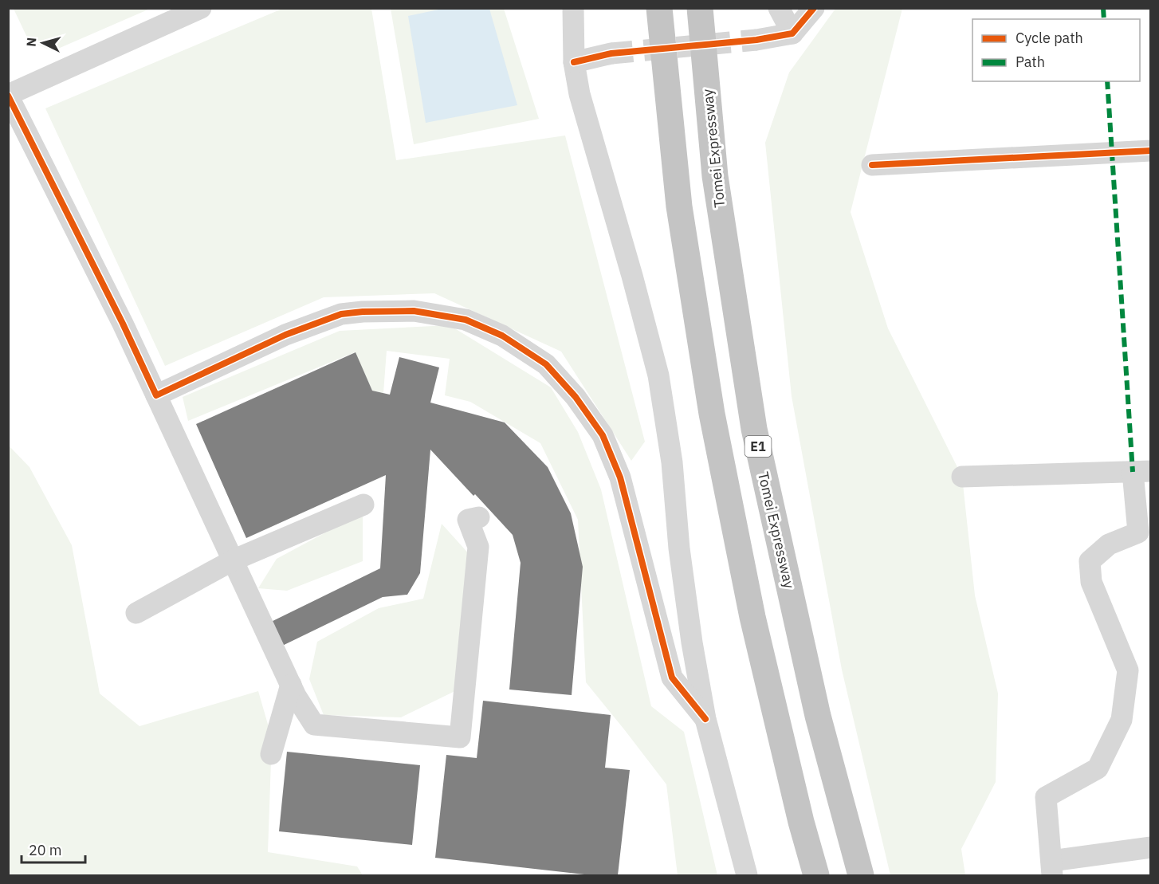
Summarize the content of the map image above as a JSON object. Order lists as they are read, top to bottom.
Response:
{
  "streets": {
    "highway": ["Tomei Expressway", "E1"]
  },
  "legend": ["Cycle path", "Path"],
  "scale_bar": "20 m",
  "north": "left"
}
